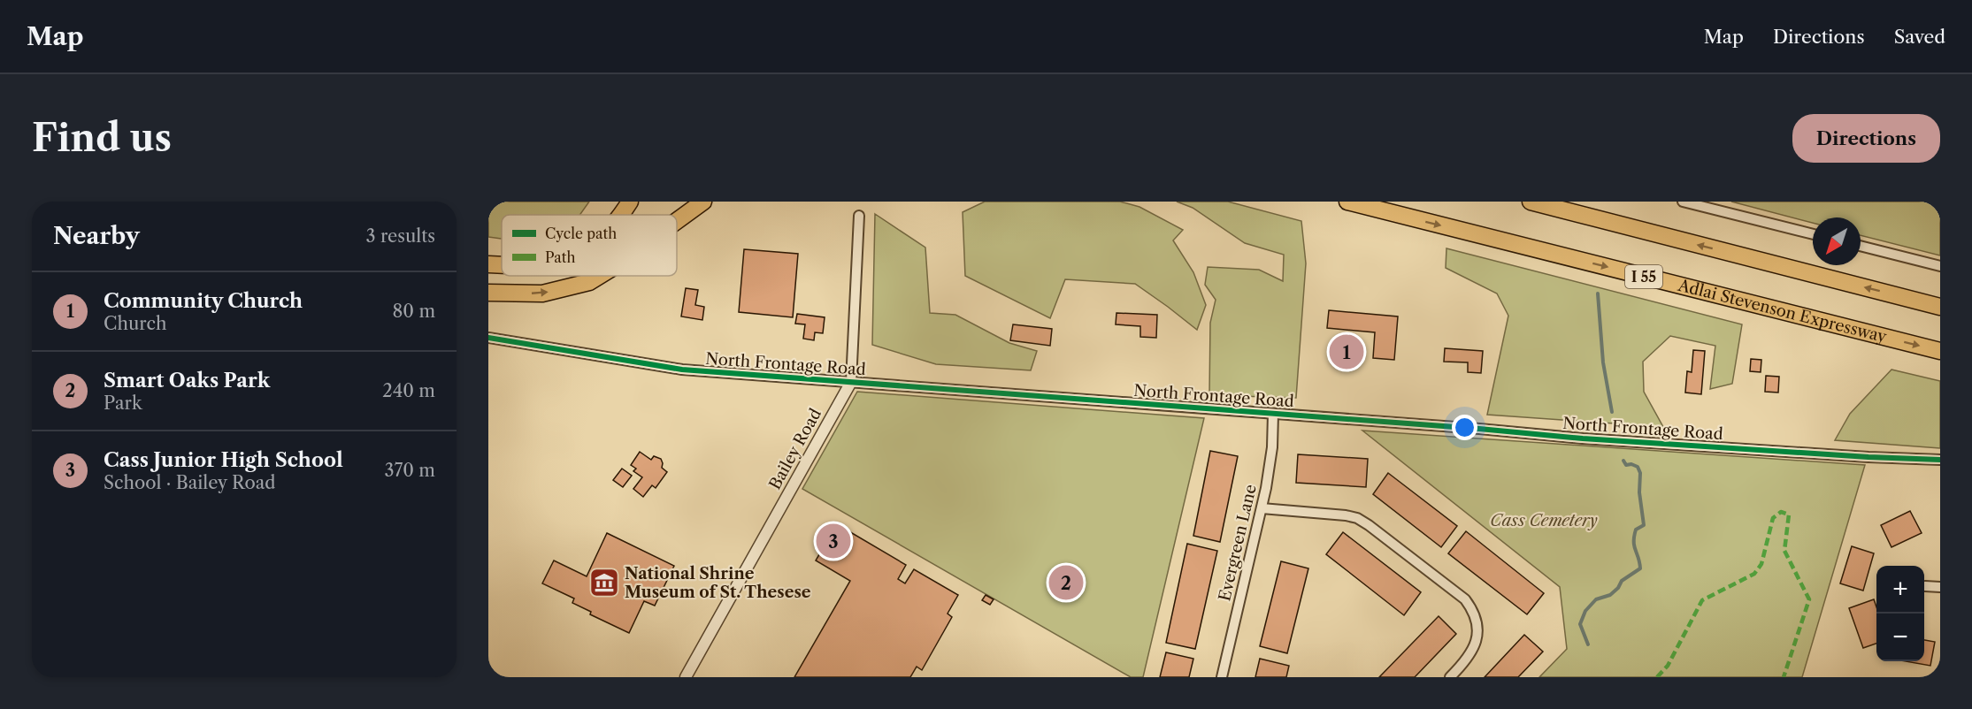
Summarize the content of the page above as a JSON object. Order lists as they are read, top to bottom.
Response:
{
  "streets": {
    "highway": ["I 55", "Adlai Stevenson Expressway"],
    "street": ["North Frontage Road", "Bailey Road", "Evergreen Lane"]
  },
  "crossings": [
    ["North Frontage Road", "Bailey Road"],
    ["North Frontage Road", "Evergreen Lane"]
  ],
  "parks": ["Cass Cemetery"],
  "places": {
    "museum": ["National Shrine Museum of St. Thesese"]
  },
  "legend": ["Cycle path", "Path"],
  "north": "bottom left",
  "page": {
    "header": "Map",
    "nav": ["Map", "Directions", "Saved"],
    "buttons": "Directions",
    "title": "Find us",
    "heading": ["Nearby", "3 results"],
    "list": [
      {
        "mark": "1",
        "name": "Community Church",
        "note": "Church",
        "value": "80 m"
      },
      {
        "mark": "2",
        "name": "Smart Oaks Park",
        "note": "Park",
        "value": "240 m"
      },
      {
        "mark": "3",
        "name": "Cass Junior High School",
        "note": "School · Bailey Road",
        "value": "370 m"
      }
    ],
    "pins": ["1", "3", "2"],
    "map_buttons": ["+", "−"]
  }
}
